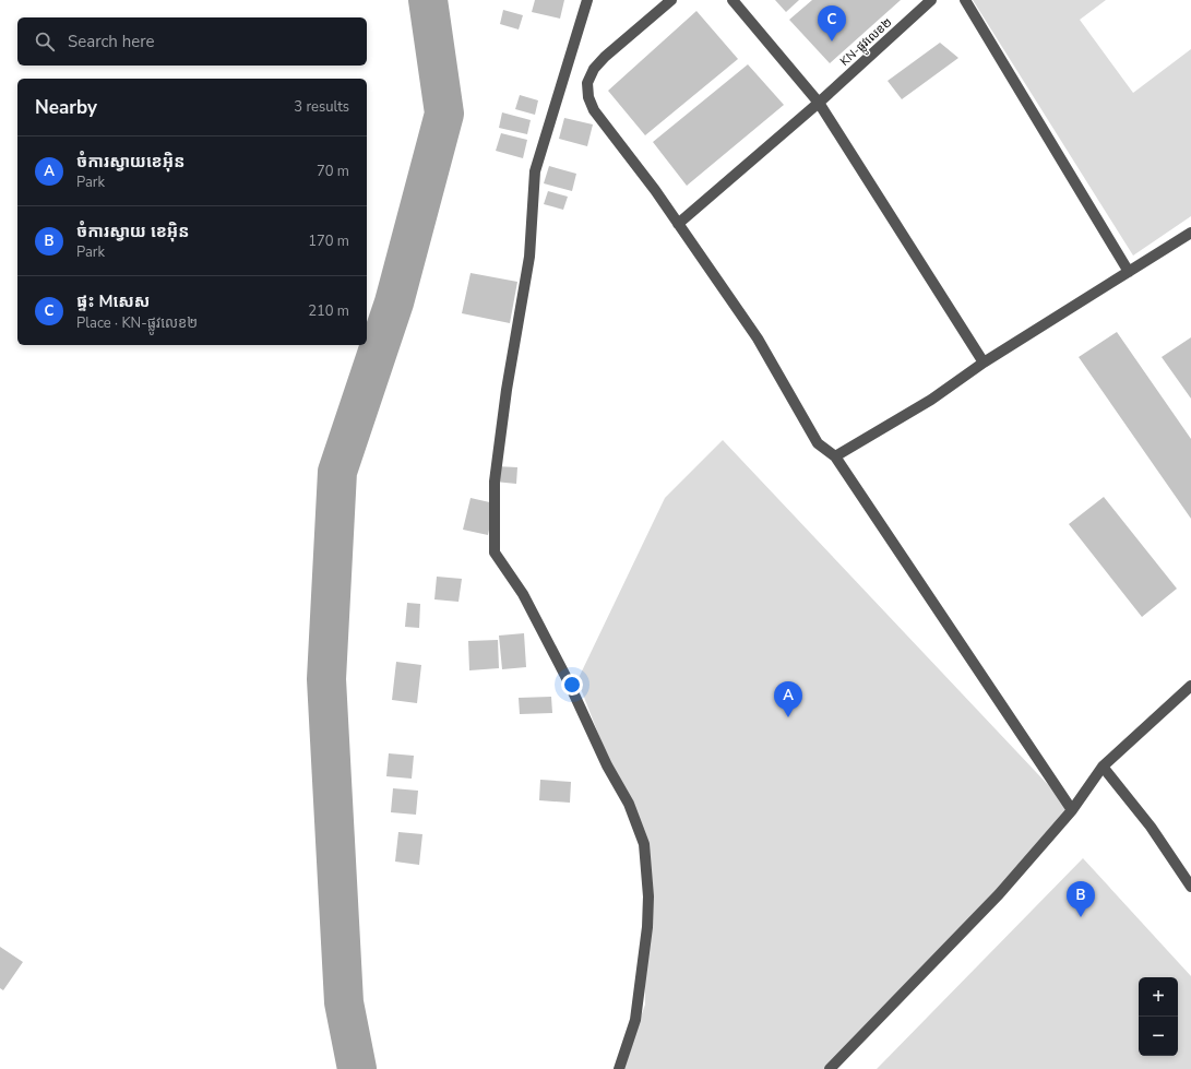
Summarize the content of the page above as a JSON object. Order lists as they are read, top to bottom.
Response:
{
  "streets": {
    "street": ["KN-ផ្លូវលេខ២"]
  },
  "page": {
    "pins": ["C", "A", "B"],
    "search": "Search here",
    "heading": ["Nearby", "3 results"],
    "list": [
      {
        "mark": "A",
        "name": "ចំការស្វាយខេអ៊ិន",
        "note": "Park",
        "value": "70 m"
      },
      {
        "mark": "B",
        "name": "ចំការស្វាយ ខេអ៊ិន",
        "note": "Park",
        "value": "170 m"
      },
      {
        "mark": "C",
        "name": "ផ្ទះ Mសេស",
        "note": "Place · KN-ផ្លូវលេខ២",
        "value": "210 m"
      }
    ],
    "map_buttons": ["+", "−"]
  }
}
